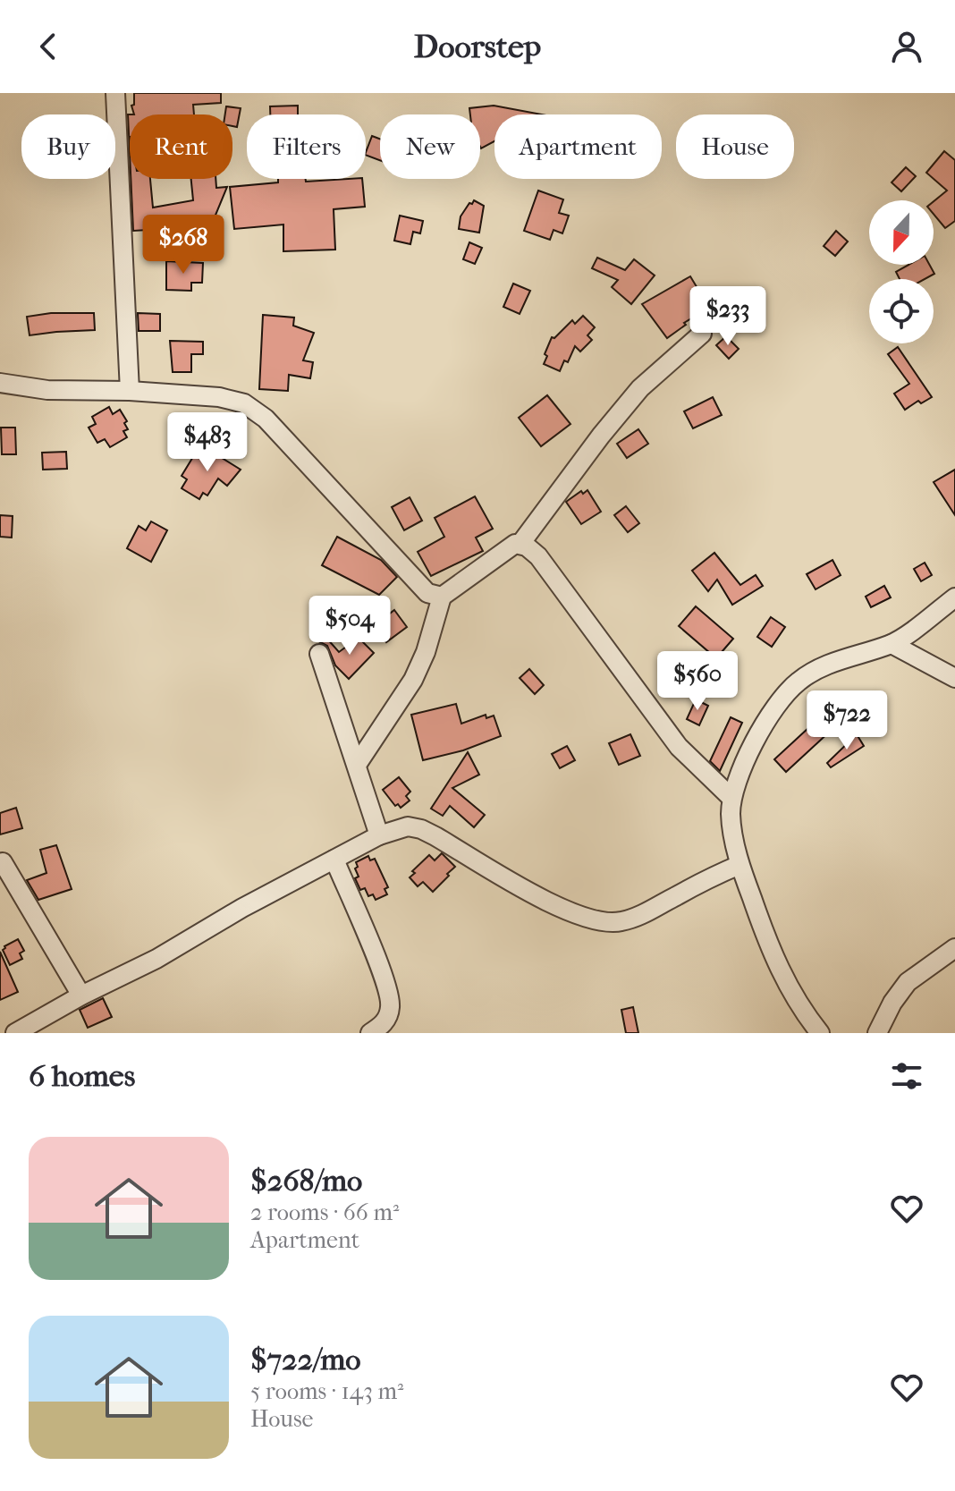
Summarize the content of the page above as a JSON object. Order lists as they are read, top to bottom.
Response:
{
  "north": "bottom",
  "page": {
    "header": "Doorstep",
    "chip": [
      "Buy",
      "Rent",
      "Filters",
      "New",
      "Apartment",
      "House"
    ],
    "price": [
      "$268",
      "$233",
      "$483",
      "$504",
      "$560",
      "$722"
    ],
    "heading": "6 homes",
    "list": [
      {
        "name": "$268/mo",
        "note": "2 rooms · 66 m² · Apartment"
      },
      {
        "name": "$722/mo",
        "note": "5 rooms · 143 m² · House"
      }
    ]
  }
}
